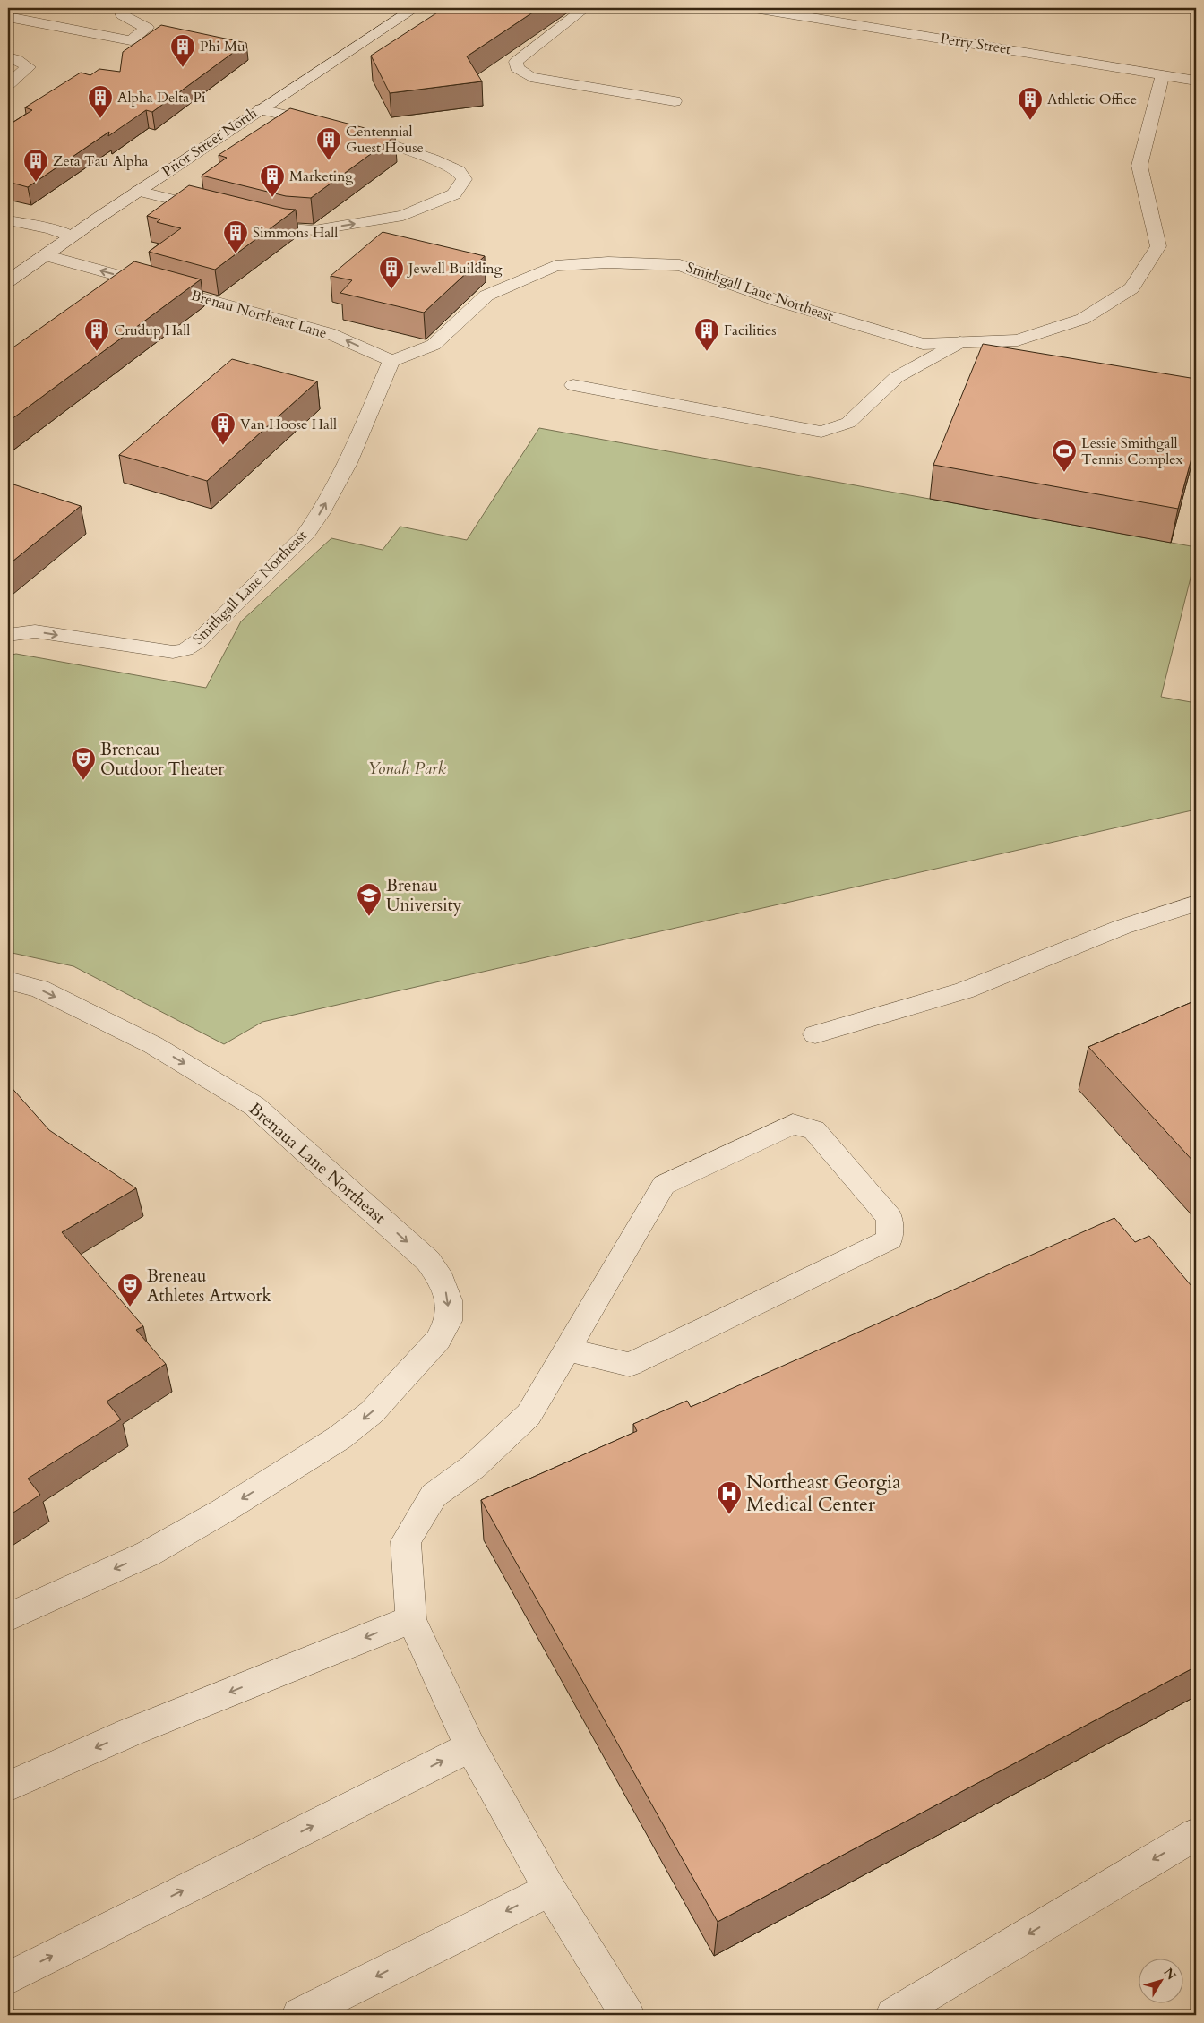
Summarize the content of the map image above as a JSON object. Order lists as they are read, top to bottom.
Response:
{
  "streets": {
    "street": [
      "Perry Street",
      "Prior Street North",
      "Smithgall Lane Northeast",
      "Brenau Northeast Lane",
      "Brenaua Lane Northeast"
    ]
  },
  "crossings": [
    ["Perry Street", "Smithgall Lane Northeast"],
    ["Prior Street North", "Brenau Northeast Lane"],
    ["Smithgall Lane Northeast", "Brenau Northeast Lane"]
  ],
  "parks": ["Yonah Park"],
  "places": {
    "building": [
      "Phi Mu",
      "Alpha Delta Pi",
      "Athletic Office",
      "Centennial Guest House",
      "Zeta Tau Alpha",
      "Marketing",
      "Simmons Hall",
      "Jewell Building",
      "Crudup Hall",
      "Facilities",
      "Van Hoose Hall"
    ],
    "sports": ["Lessie Smithgall Tennis Complex"],
    "theatre": ["Breneau Outdoor Theater", "Breneau Athletes Artwork"],
    "school or university": ["Brenau University"],
    "hospital": ["Northeast Georgia Medical Center"]
  },
  "north": "top right"
}
